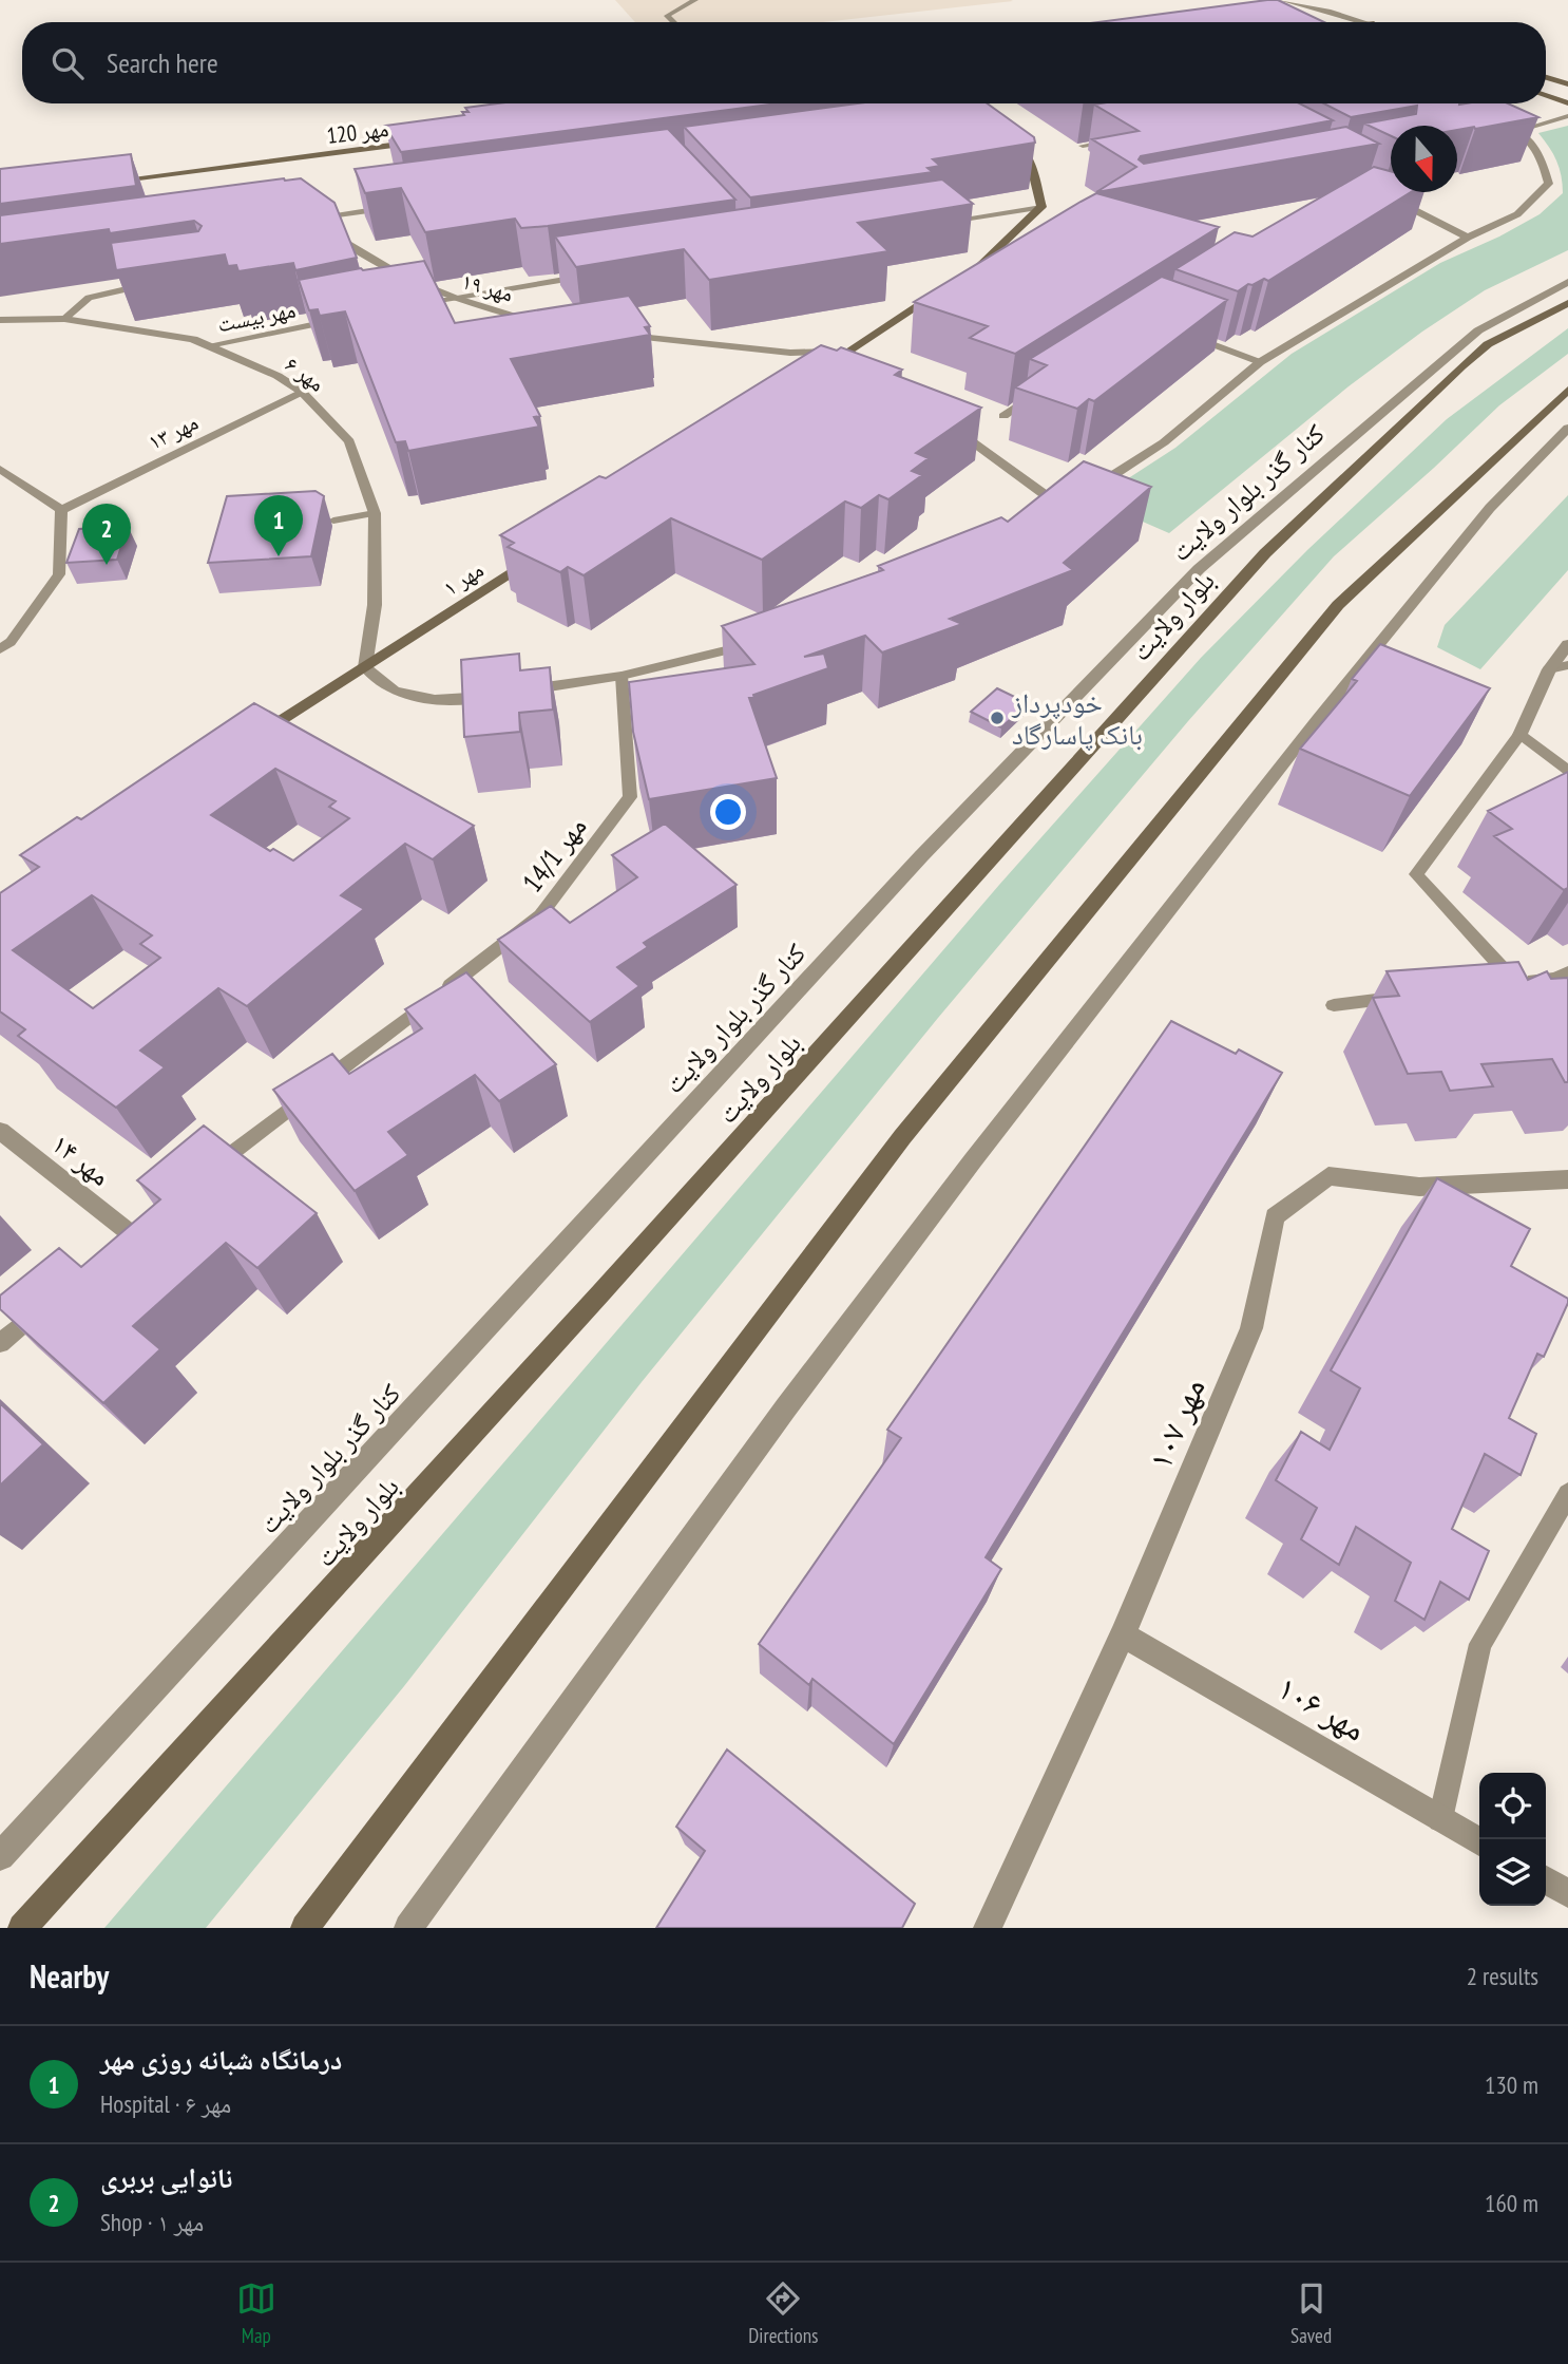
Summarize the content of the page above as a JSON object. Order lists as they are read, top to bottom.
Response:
{
  "streets": {
    "main road": ["مهر 120", "مهر ۱", "بلوار ولایت"],
    "street": [
      "مهر ۱۹",
      "مهر ۶",
      "کنار گذر بلوار ولایت",
      "مهر ۱۴",
      "مهر ۱۰۷",
      "مهر ۱۰۶"
    ],
    "lane": ["مهر بیست", "مهر ۱۳", "مهر 14/1"]
  },
  "crossings": [
    ["مهر بیست", "مهر ۶"],
    ["مهر ۶", "مهر ۱۳"],
    ["مهر ۶", "مهر ۱"],
    ["مهر ۱۰۷", "مهر ۱۰۶"]
  ],
  "places": ["خودپرداز بانک پاسارگاد"],
  "north": "bottom",
  "page": {
    "search": "Search here",
    "pins": ["1", "2"],
    "heading": ["Nearby", "2 results"],
    "list": [
      {
        "mark": "1",
        "name": "درمانگاه شبانه روزی مهر",
        "note": "Hospital · مهر ۶",
        "value": "130 m"
      },
      {
        "mark": "2",
        "name": "نانوایی بربری",
        "note": "Shop · مهر ۱",
        "value": "160 m"
      }
    ],
    "nav": ["Map", "Directions", "Saved"]
  }
}
